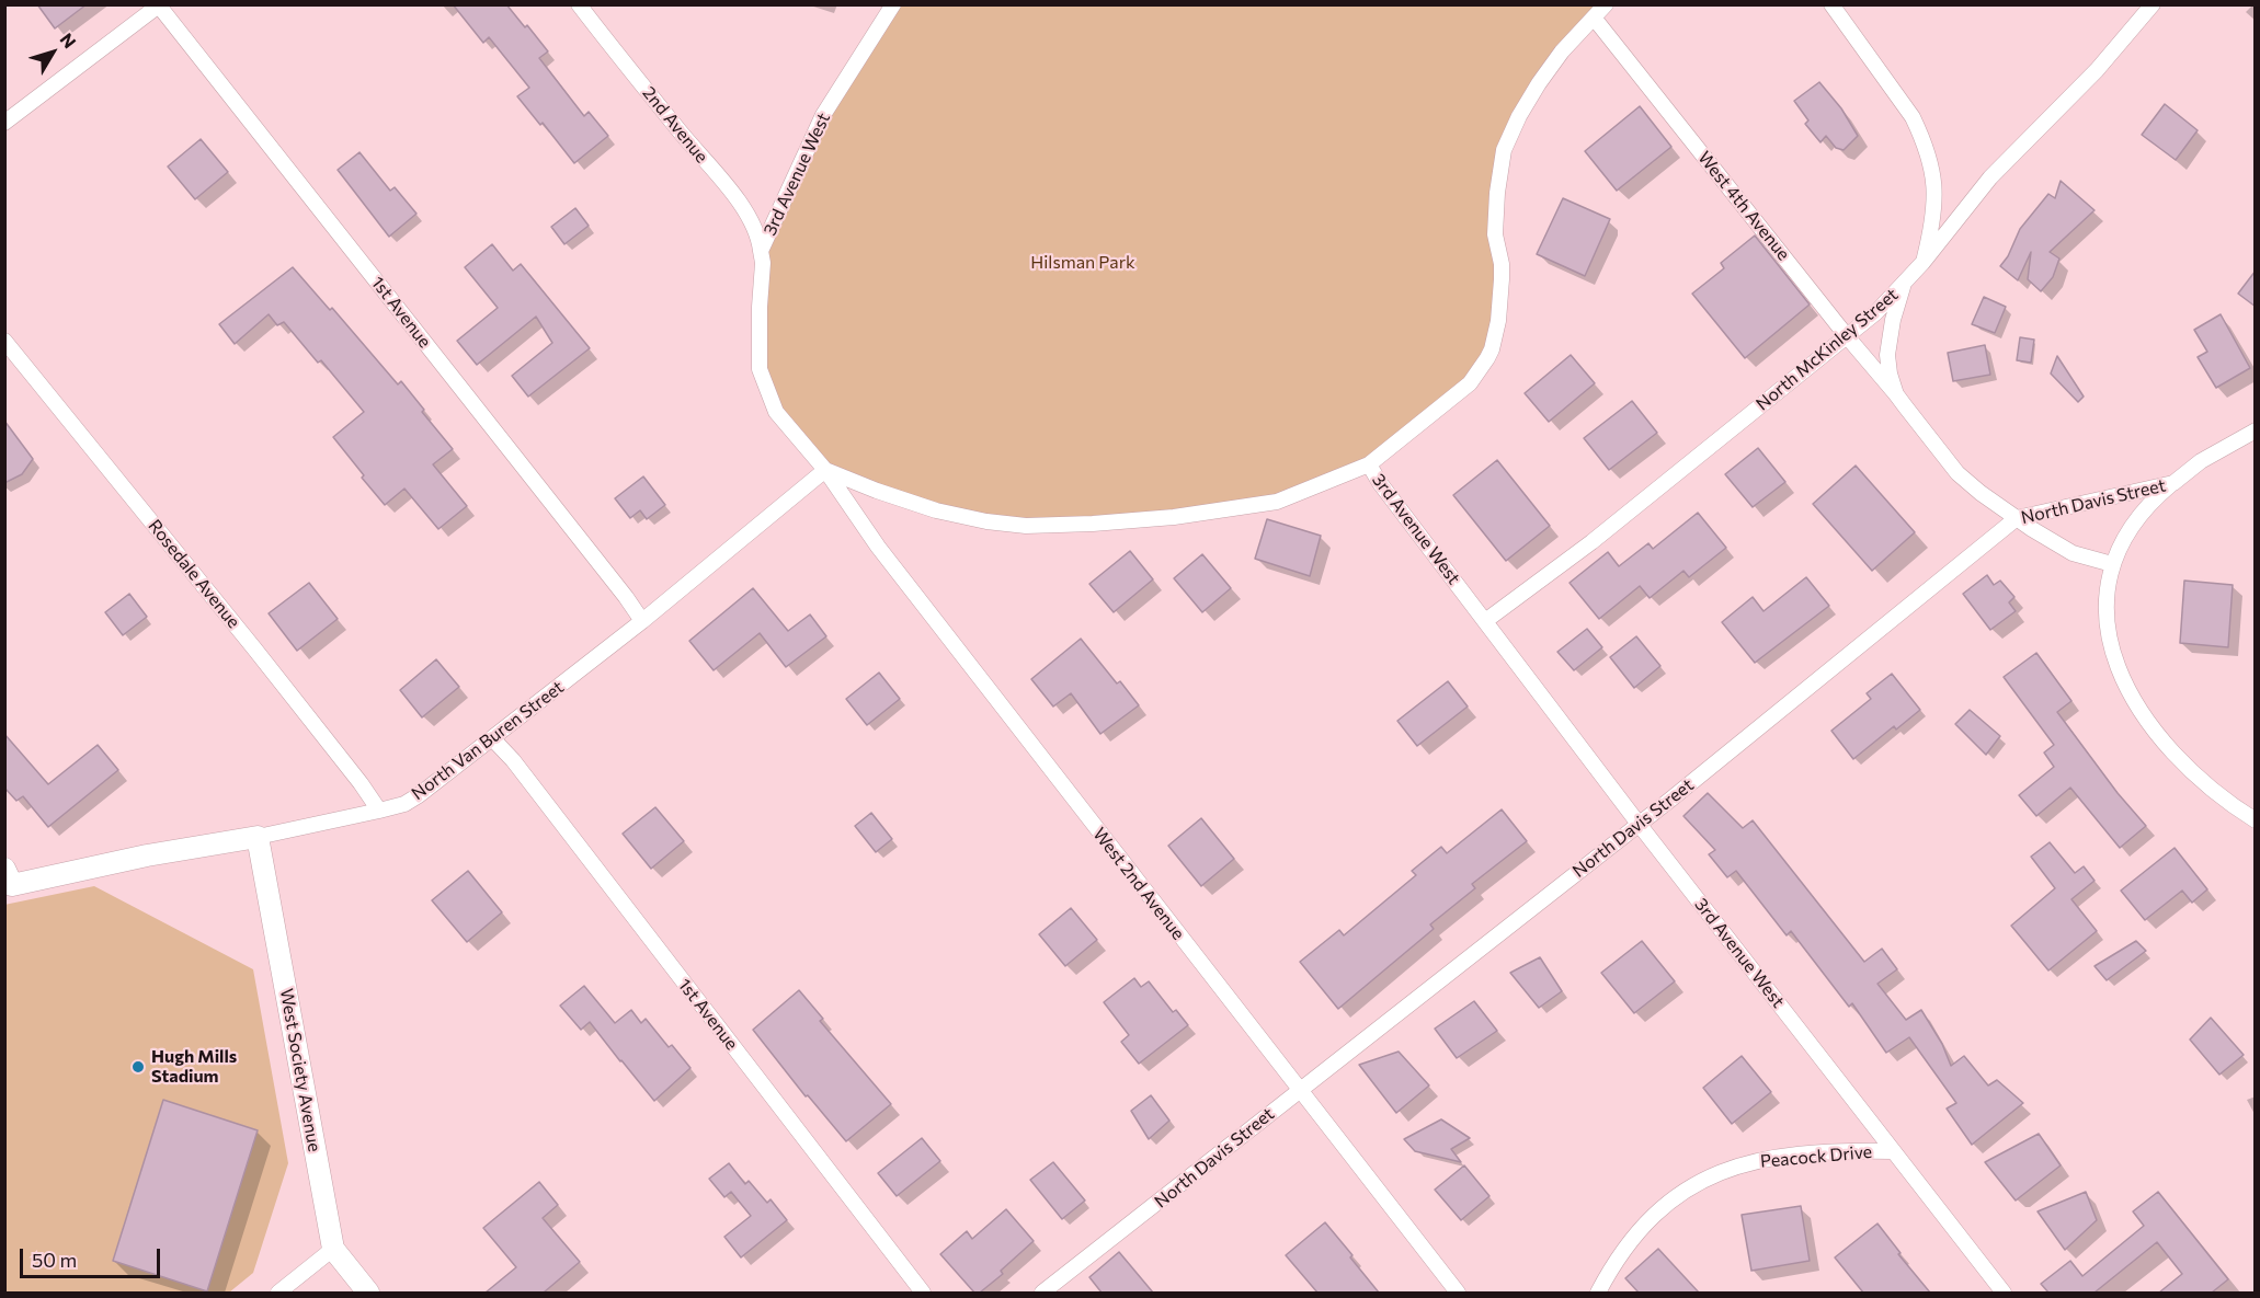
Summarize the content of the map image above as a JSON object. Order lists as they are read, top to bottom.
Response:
{
  "streets": {
    "street": [
      "2nd Avenue",
      "3rd Avenue West",
      "West 4th Avenue",
      "1st Avenue",
      "North McKinley Street",
      "North Davis Street",
      "Rosedale Avenue",
      "North Van Buren Street",
      "West 2nd Avenue",
      "West Society Avenue",
      "Peacock Drive"
    ]
  },
  "crossings": [
    ["2nd Avenue", "3rd Avenue West"],
    ["3rd Avenue West", "North McKinley Street"],
    ["3rd Avenue West", "North Davis Street"],
    ["3rd Avenue West", "North Van Buren Street"],
    ["3rd Avenue West", "West 2nd Avenue"],
    ["3rd Avenue West", "Peacock Drive"],
    ["West 4th Avenue", "North McKinley Street"],
    ["West 4th Avenue", "North Davis Street"],
    ["1st Avenue", "North Van Buren Street"],
    ["North Davis Street", "West 2nd Avenue"],
    ["Rosedale Avenue", "North Van Buren Street"],
    ["North Van Buren Street", "West 2nd Avenue"],
    ["North Van Buren Street", "West Society Avenue"]
  ],
  "parks": ["Hilsman Park"],
  "places": ["Hugh Mills Stadium"],
  "scale_bar": "50 m",
  "north": "top right"
}
